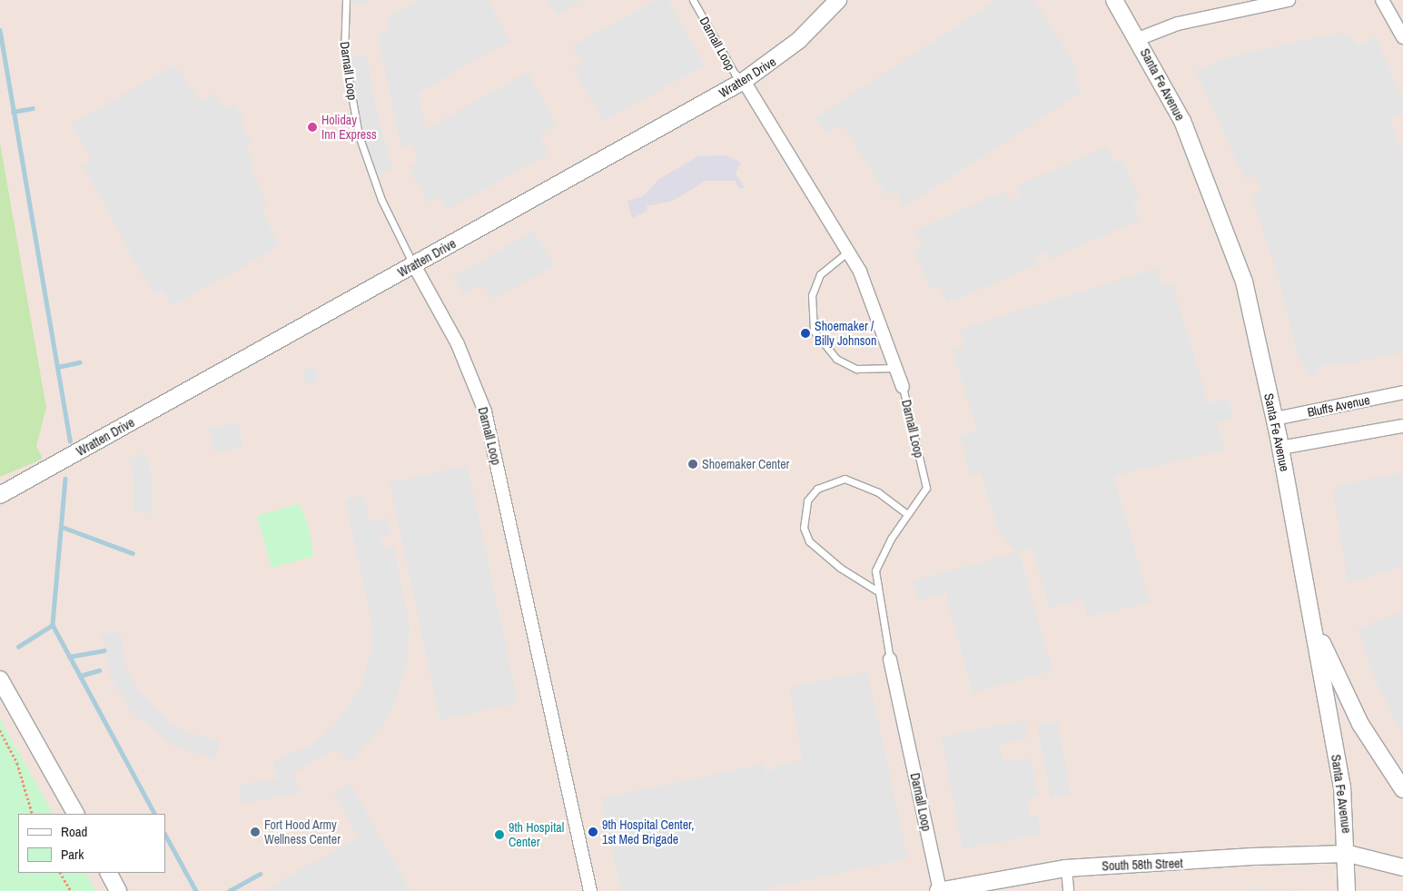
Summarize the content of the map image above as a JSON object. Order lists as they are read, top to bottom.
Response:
{
  "streets": {
    "street": [
      "Darnall Loop",
      "Wratten Drive",
      "Santa Fe Avenue",
      "Bluffs Avenue",
      "South 58th Street"
    ]
  },
  "crossings": [
    ["Darnall Loop", "Wratten Drive"],
    ["Darnall Loop", "South 58th Street"],
    ["Santa Fe Avenue", "Bluffs Avenue"],
    ["Santa Fe Avenue", "South 58th Street"]
  ],
  "places": [
    "Holiday Inn Express",
    "Shoemaker / Billy Johnson",
    "Shoemaker Center",
    "Fort Hood Army Wellness Center",
    "9th Hospital Center, 1st Med Brigade",
    "9th Hospital Center"
  ],
  "legend": ["Road", "Park"]
}
